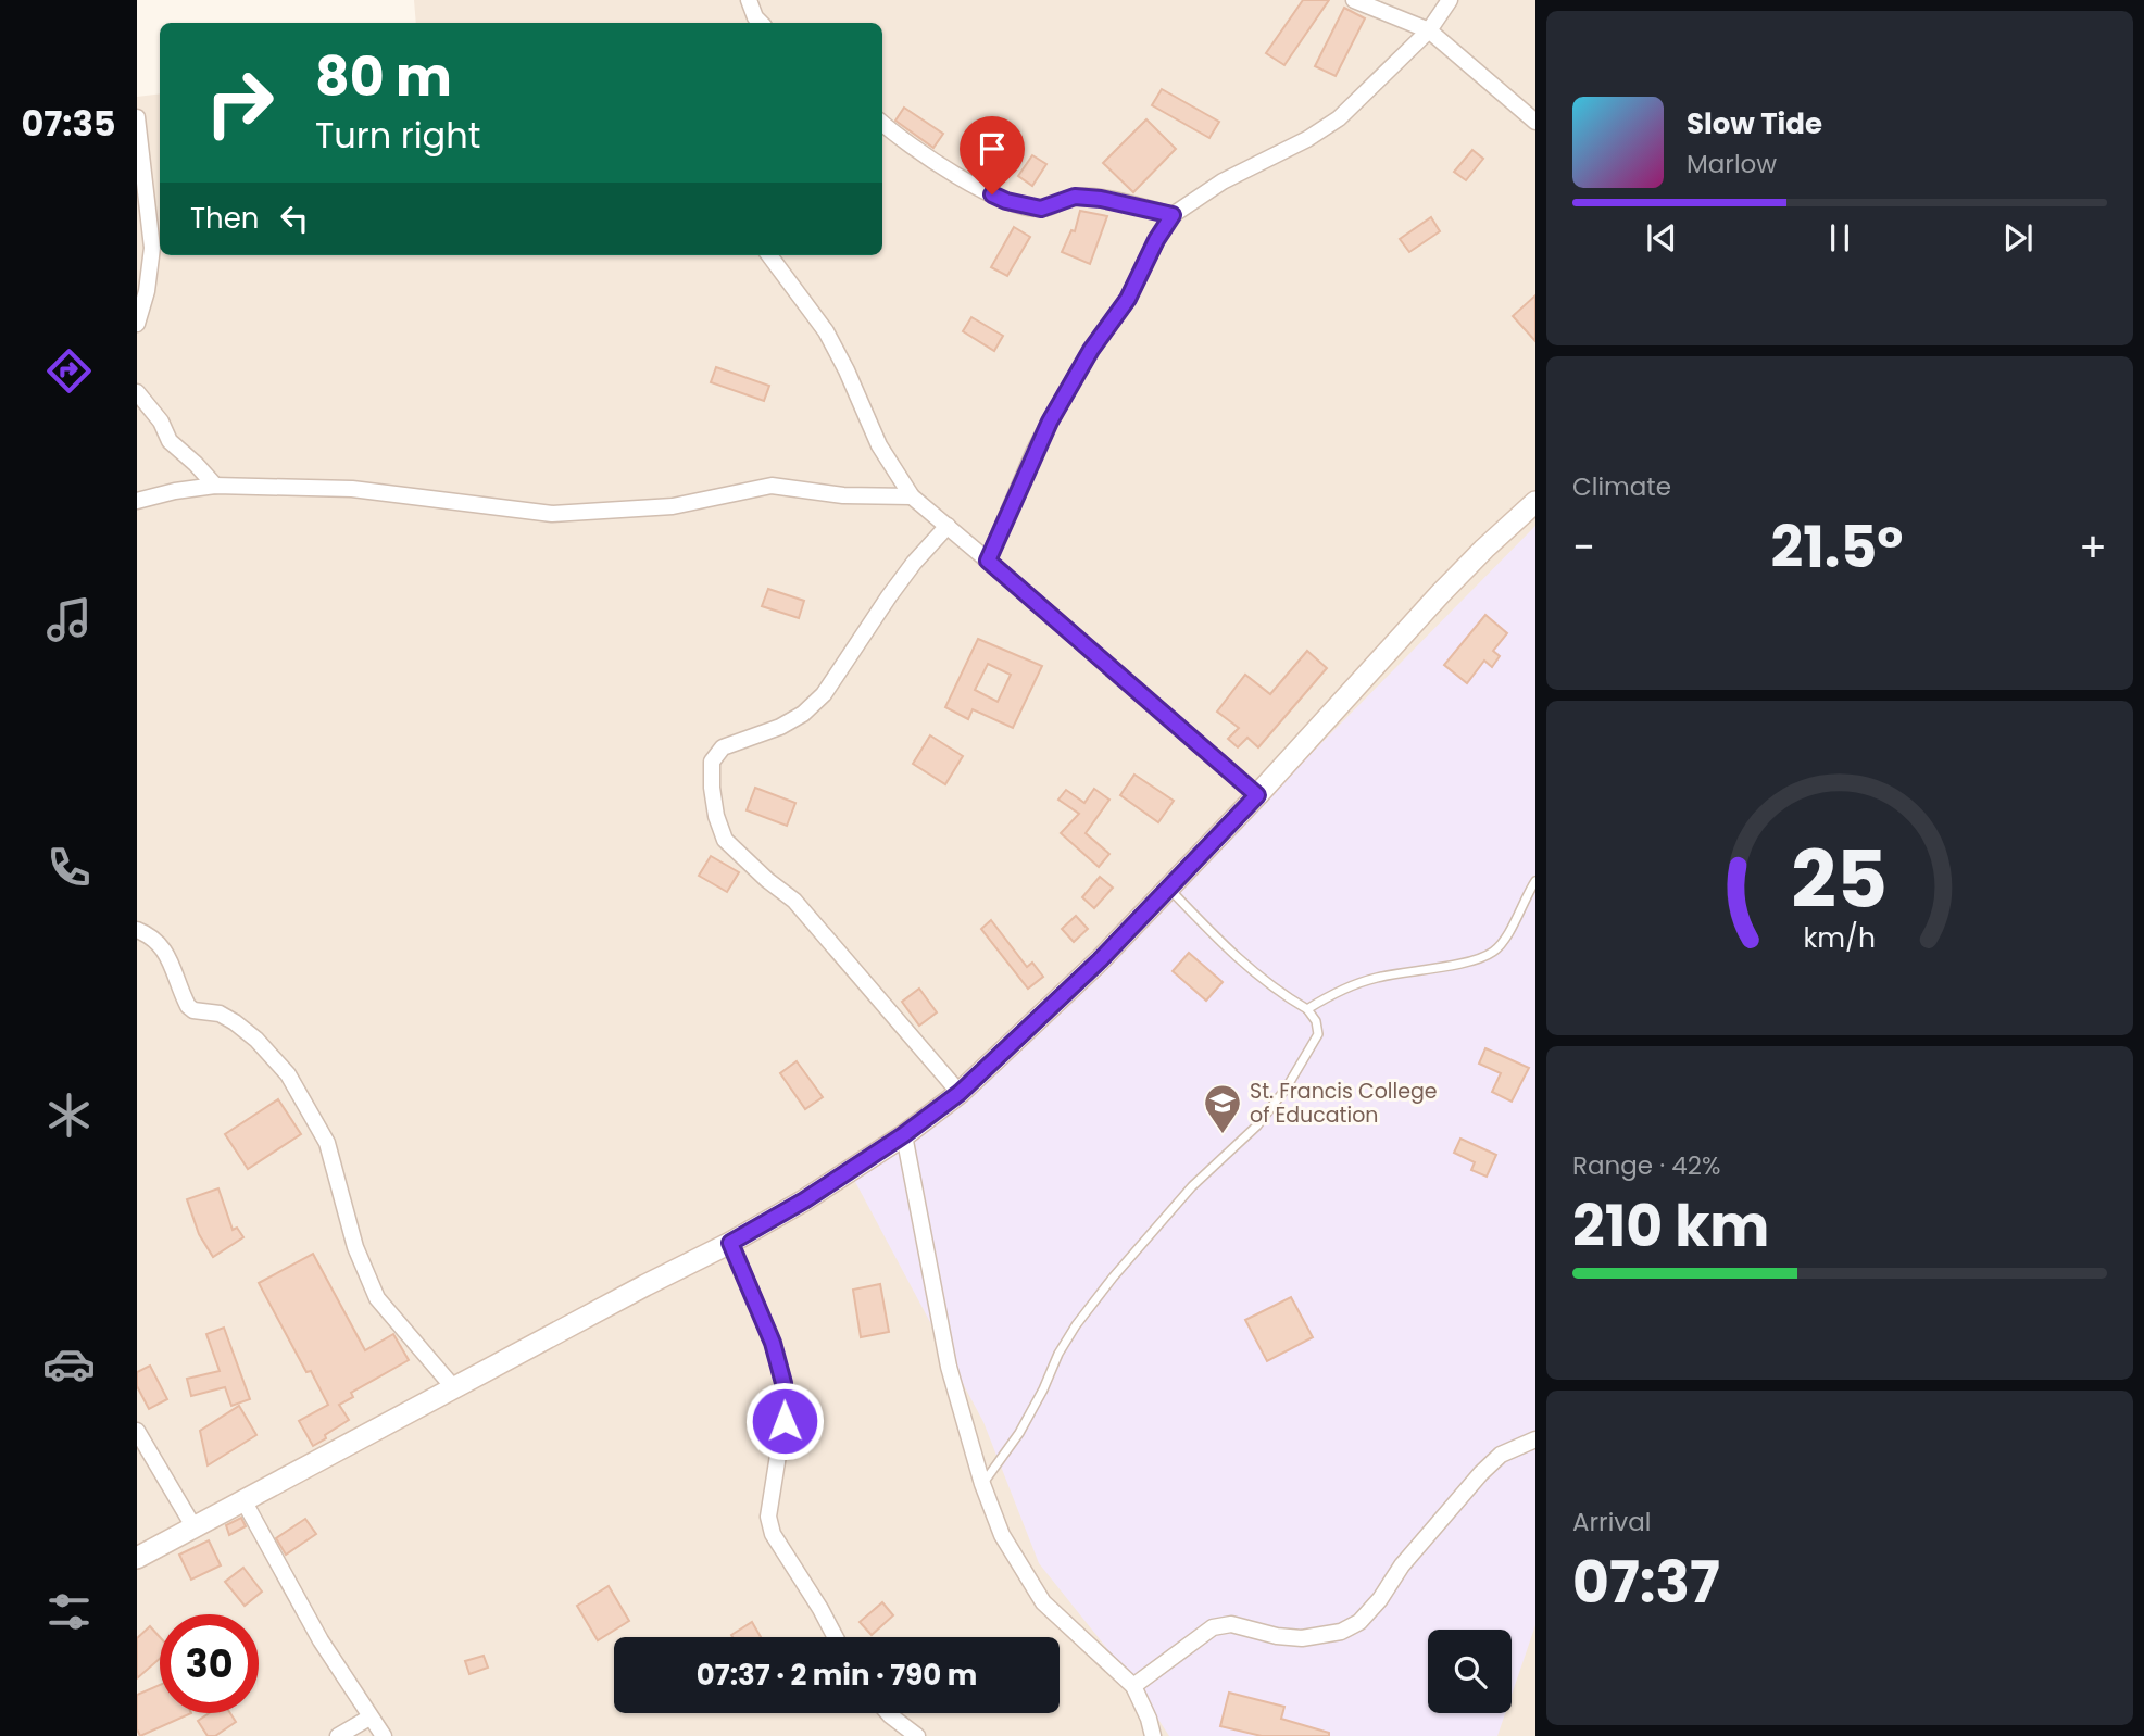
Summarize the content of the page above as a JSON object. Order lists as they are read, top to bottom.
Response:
{
  "places": {
    "school or university": ["St. Francis College of Education"]
  },
  "page": {
    "tabs": "07:35",
    "turn": ["80 m", "Turn right"],
    "song": ["Slow Tide", "Marlow"],
    "then": "Then",
    "tile": [
      "Climate",
      ["Range · 42%", "210 km"],
      ["Arrival", "07:37"]
    ],
    "heat": ["−", "21.5°", "+"],
    "limit": "30",
    "trip": "07:37 · 2 min · 790 m",
    "gauge": ["25", "km/h"]
  }
}
